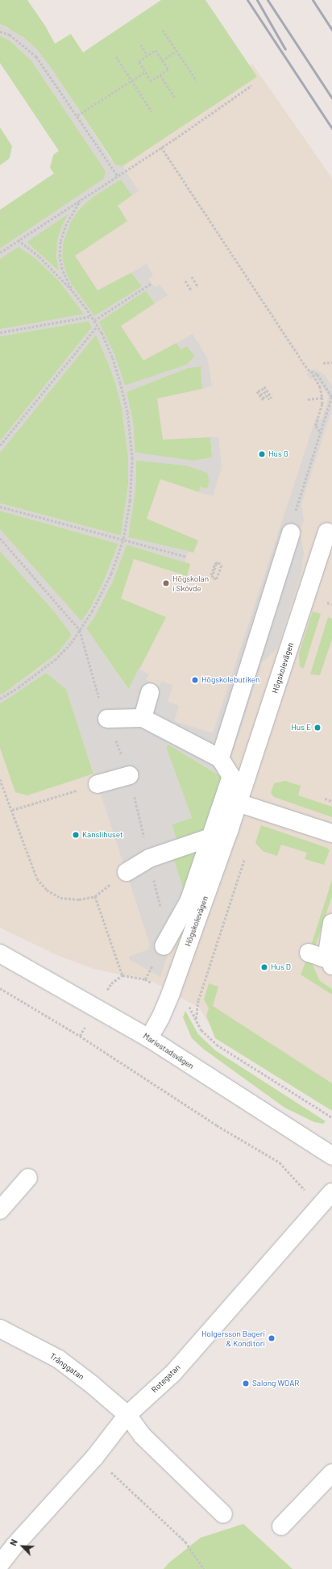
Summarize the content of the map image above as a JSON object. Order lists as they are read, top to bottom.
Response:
{
  "streets": {
    "street": [
      "Högskolevägen",
      "Mariestadsvägen",
      "Tränggatan",
      "Rotegatan"
    ]
  },
  "crossings": [
    ["Högskolevägen", "Mariestadsvägen"],
    ["Tränggatan", "Rotegatan"]
  ],
  "places": [
    "Hus G",
    "Högskolan i Skövde",
    "Högskolebutiken",
    "Hus E",
    "Kanslihuset",
    "Hus D",
    "Holgersson Bageri & Konditori",
    "Salong WOAR"
  ],
  "north": "top left"
}
